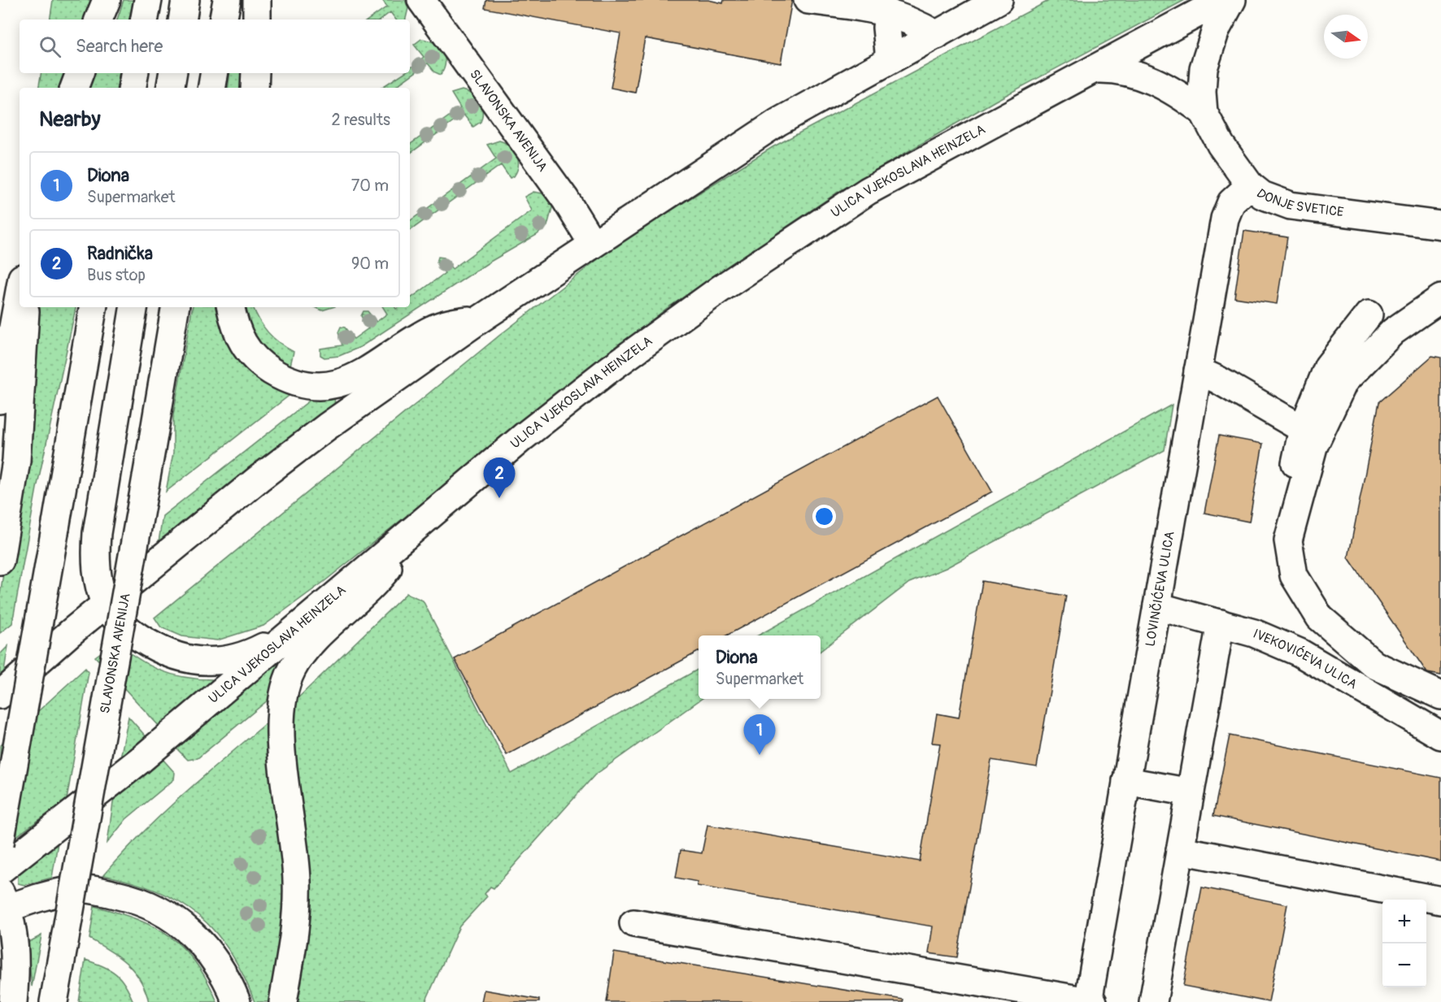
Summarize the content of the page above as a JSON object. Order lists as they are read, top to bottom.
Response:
{
  "streets": {
    "main road": [
      "SLAVONSKA AVENIJA",
      "ULICA VJEKOSLAVA HEINZELA",
      "DONJE SVETICE",
      "LOVINČIĆEVA ULICA",
      "IVEKOVIĆEVA ULICA"
    ]
  },
  "crossings": [
    ["DONJE SVETICE", "LOVINČIĆEVA ULICA"],
    ["LOVINČIĆEVA ULICA", "IVEKOVIĆEVA ULICA"]
  ],
  "north": "right",
  "page": {
    "search": "Search here",
    "heading": ["Nearby", "2 results"],
    "list": [
      {
        "mark": "1",
        "name": "Diona",
        "note": "Supermarket",
        "value": "70 m"
      },
      {
        "mark": "2",
        "name": "Radnička",
        "note": "Bus stop",
        "value": "90 m"
      }
    ],
    "pins": ["2", "1"],
    "popup": ["Diona", "Supermarket"],
    "map_buttons": ["+", "−"]
  }
}
